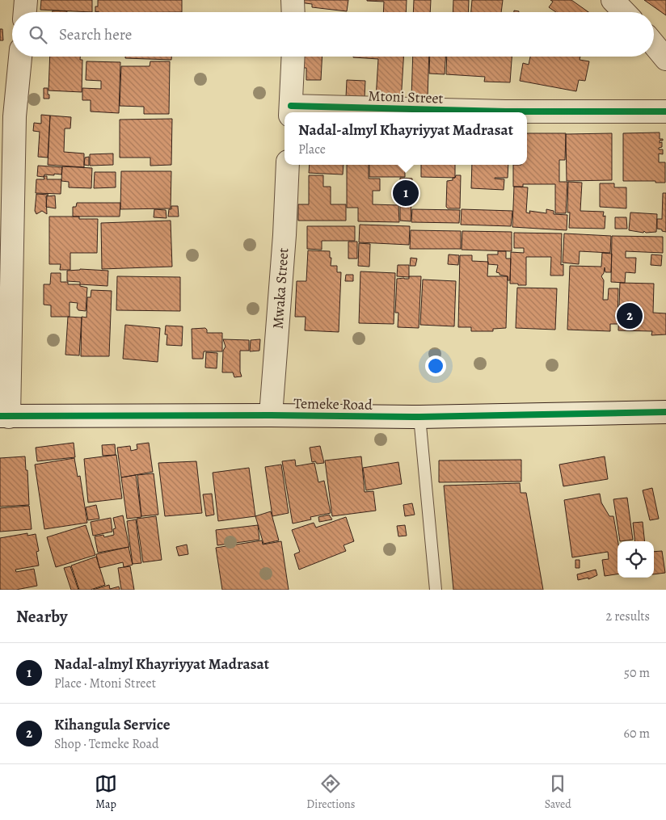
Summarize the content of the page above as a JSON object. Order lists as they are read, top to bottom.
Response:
{
  "streets": {
    "street": ["Mtoni Street", "Mwaka Street", "Temeke Road"]
  },
  "crossings": [
    ["Mwaka Street", "Temeke Road"]
  ],
  "page": {
    "search": "Search here",
    "popup": ["Nadal-almyl Khayriyyat Madrasat", "Place"],
    "pins": ["1", "2"],
    "heading": ["Nearby", "2 results"],
    "list": [
      {
        "mark": "1",
        "name": "Nadal-almyl Khayriyyat Madrasat",
        "note": "Place · Mtoni Street",
        "value": "50 m"
      },
      {
        "mark": "2",
        "name": "Kihangula Service",
        "note": "Shop · Temeke Road",
        "value": "60 m"
      }
    ],
    "nav": ["Map", "Directions", "Saved"]
  }
}
